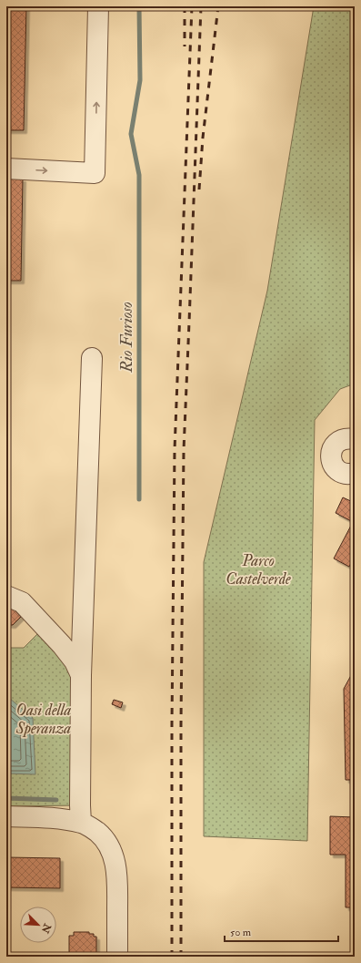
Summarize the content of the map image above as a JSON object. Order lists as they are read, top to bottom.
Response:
{
  "water": ["Rio Furioso"],
  "parks": ["Parco Castelverde", "Oasi della Speranza"],
  "scale_bar": "50 m",
  "north": "bottom right"
}
